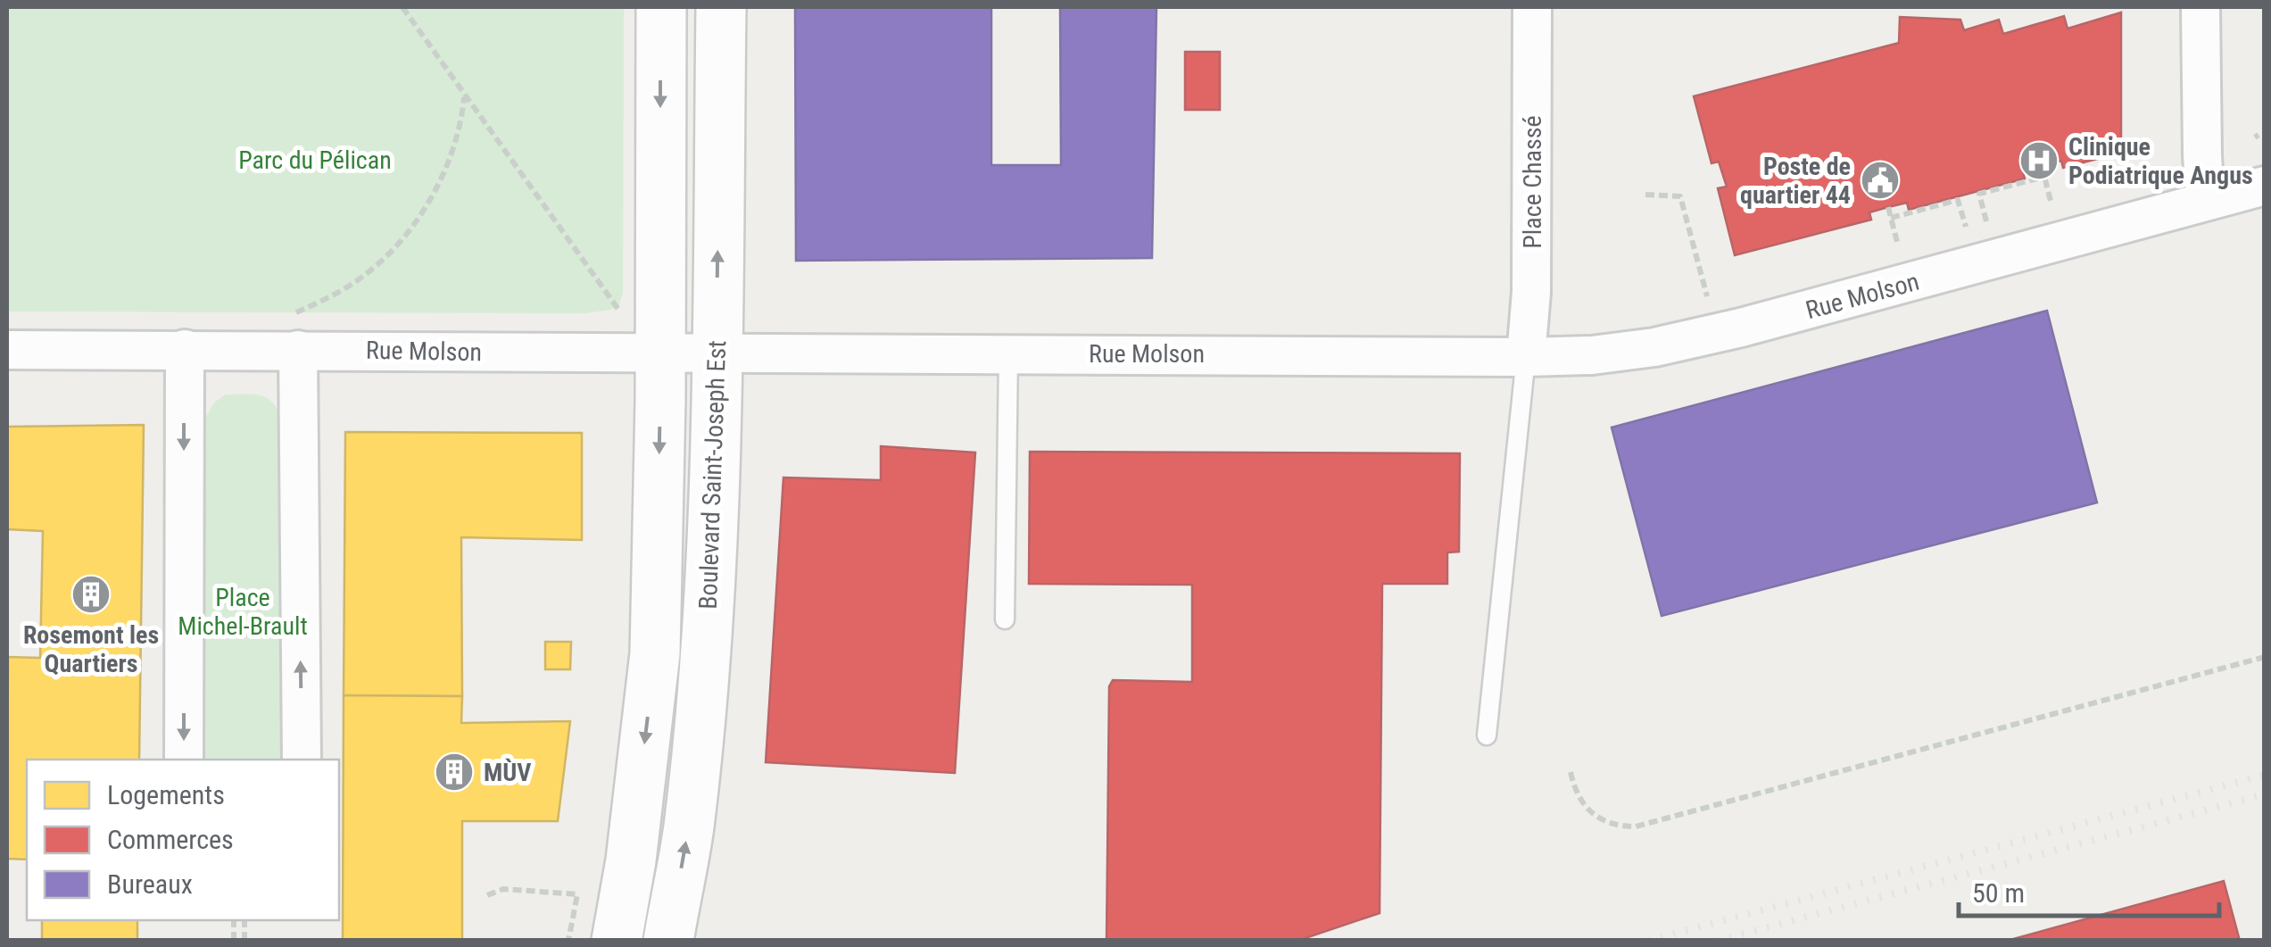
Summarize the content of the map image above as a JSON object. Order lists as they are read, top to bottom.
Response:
{
  "streets": {
    "main road": ["Boulevard Saint-Joseph Est"],
    "street": ["Place Chassé", "Rue Molson"]
  },
  "crossings": [
    ["Place Chassé", "Rue Molson"],
    ["Rue Molson", "Boulevard Saint-Joseph Est"]
  ],
  "parks": ["Parc du Pélican", "Place Michel-Brault"],
  "places": {
    "hospital": ["Clinique Podiatrique Angus"],
    "public building": ["Poste de quartier 44"],
    "building": ["Rosemont les Quartiers", "MÙV"]
  },
  "legend": ["Logements", "Commerces", "Bureaux"],
  "scale_bar": "50 m"
}
